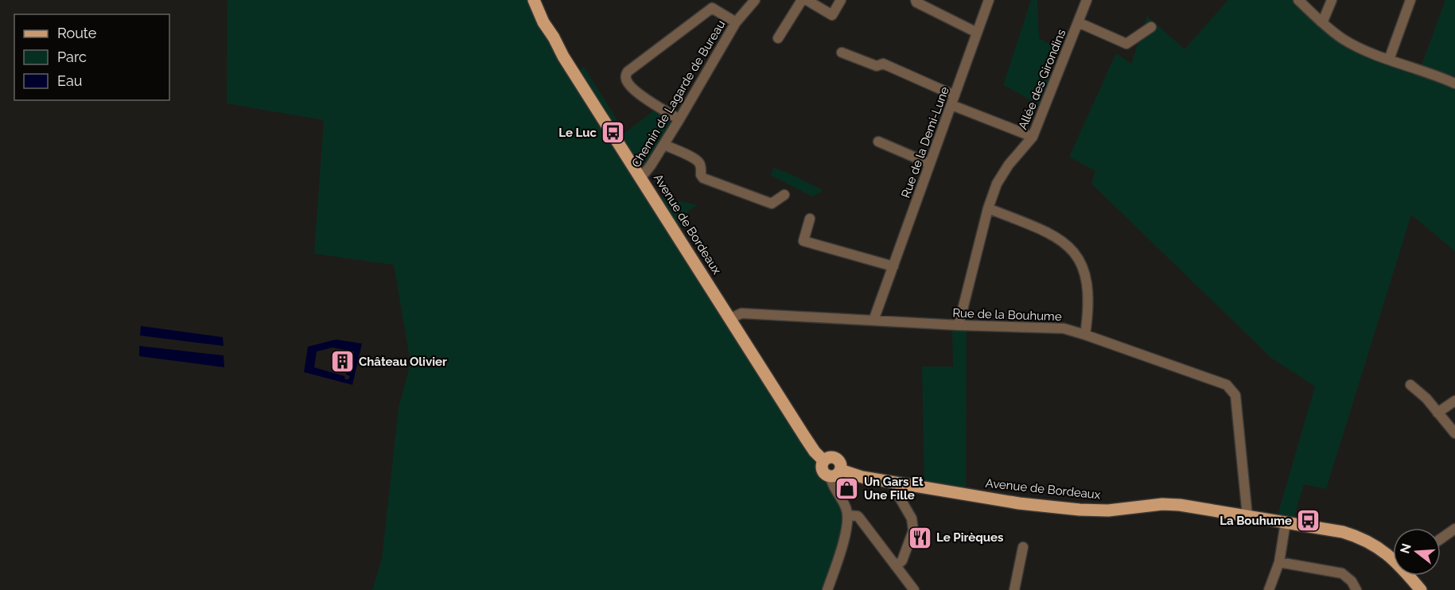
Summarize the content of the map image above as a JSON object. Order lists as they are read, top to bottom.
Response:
{
  "streets": {
    "main road": ["Avenue de Bordeaux"],
    "street": [
      "Allée des Girondins",
      "Chemin de Lagarde de Bureau",
      "Rue de la Demi-Lune",
      "Rue de la Bouhume"
    ]
  },
  "crossings": [
    ["Allée des Girondins", "Rue de la Bouhume"],
    ["Chemin de Lagarde de Bureau", "Avenue de Bordeaux"],
    ["Rue de la Demi-Lune", "Rue de la Bouhume"],
    ["Avenue de Bordeaux", "Rue de la Bouhume"]
  ],
  "places": {
    "bus stop": ["Le Luc", "La Bouhume"],
    "building": ["Château Olivier"],
    "shop": ["Un Gars Et Une Fille"],
    "restaurant": ["Le Pirèques"]
  },
  "legend": ["Route", "Parc", "Eau"],
  "north": "left"
}
